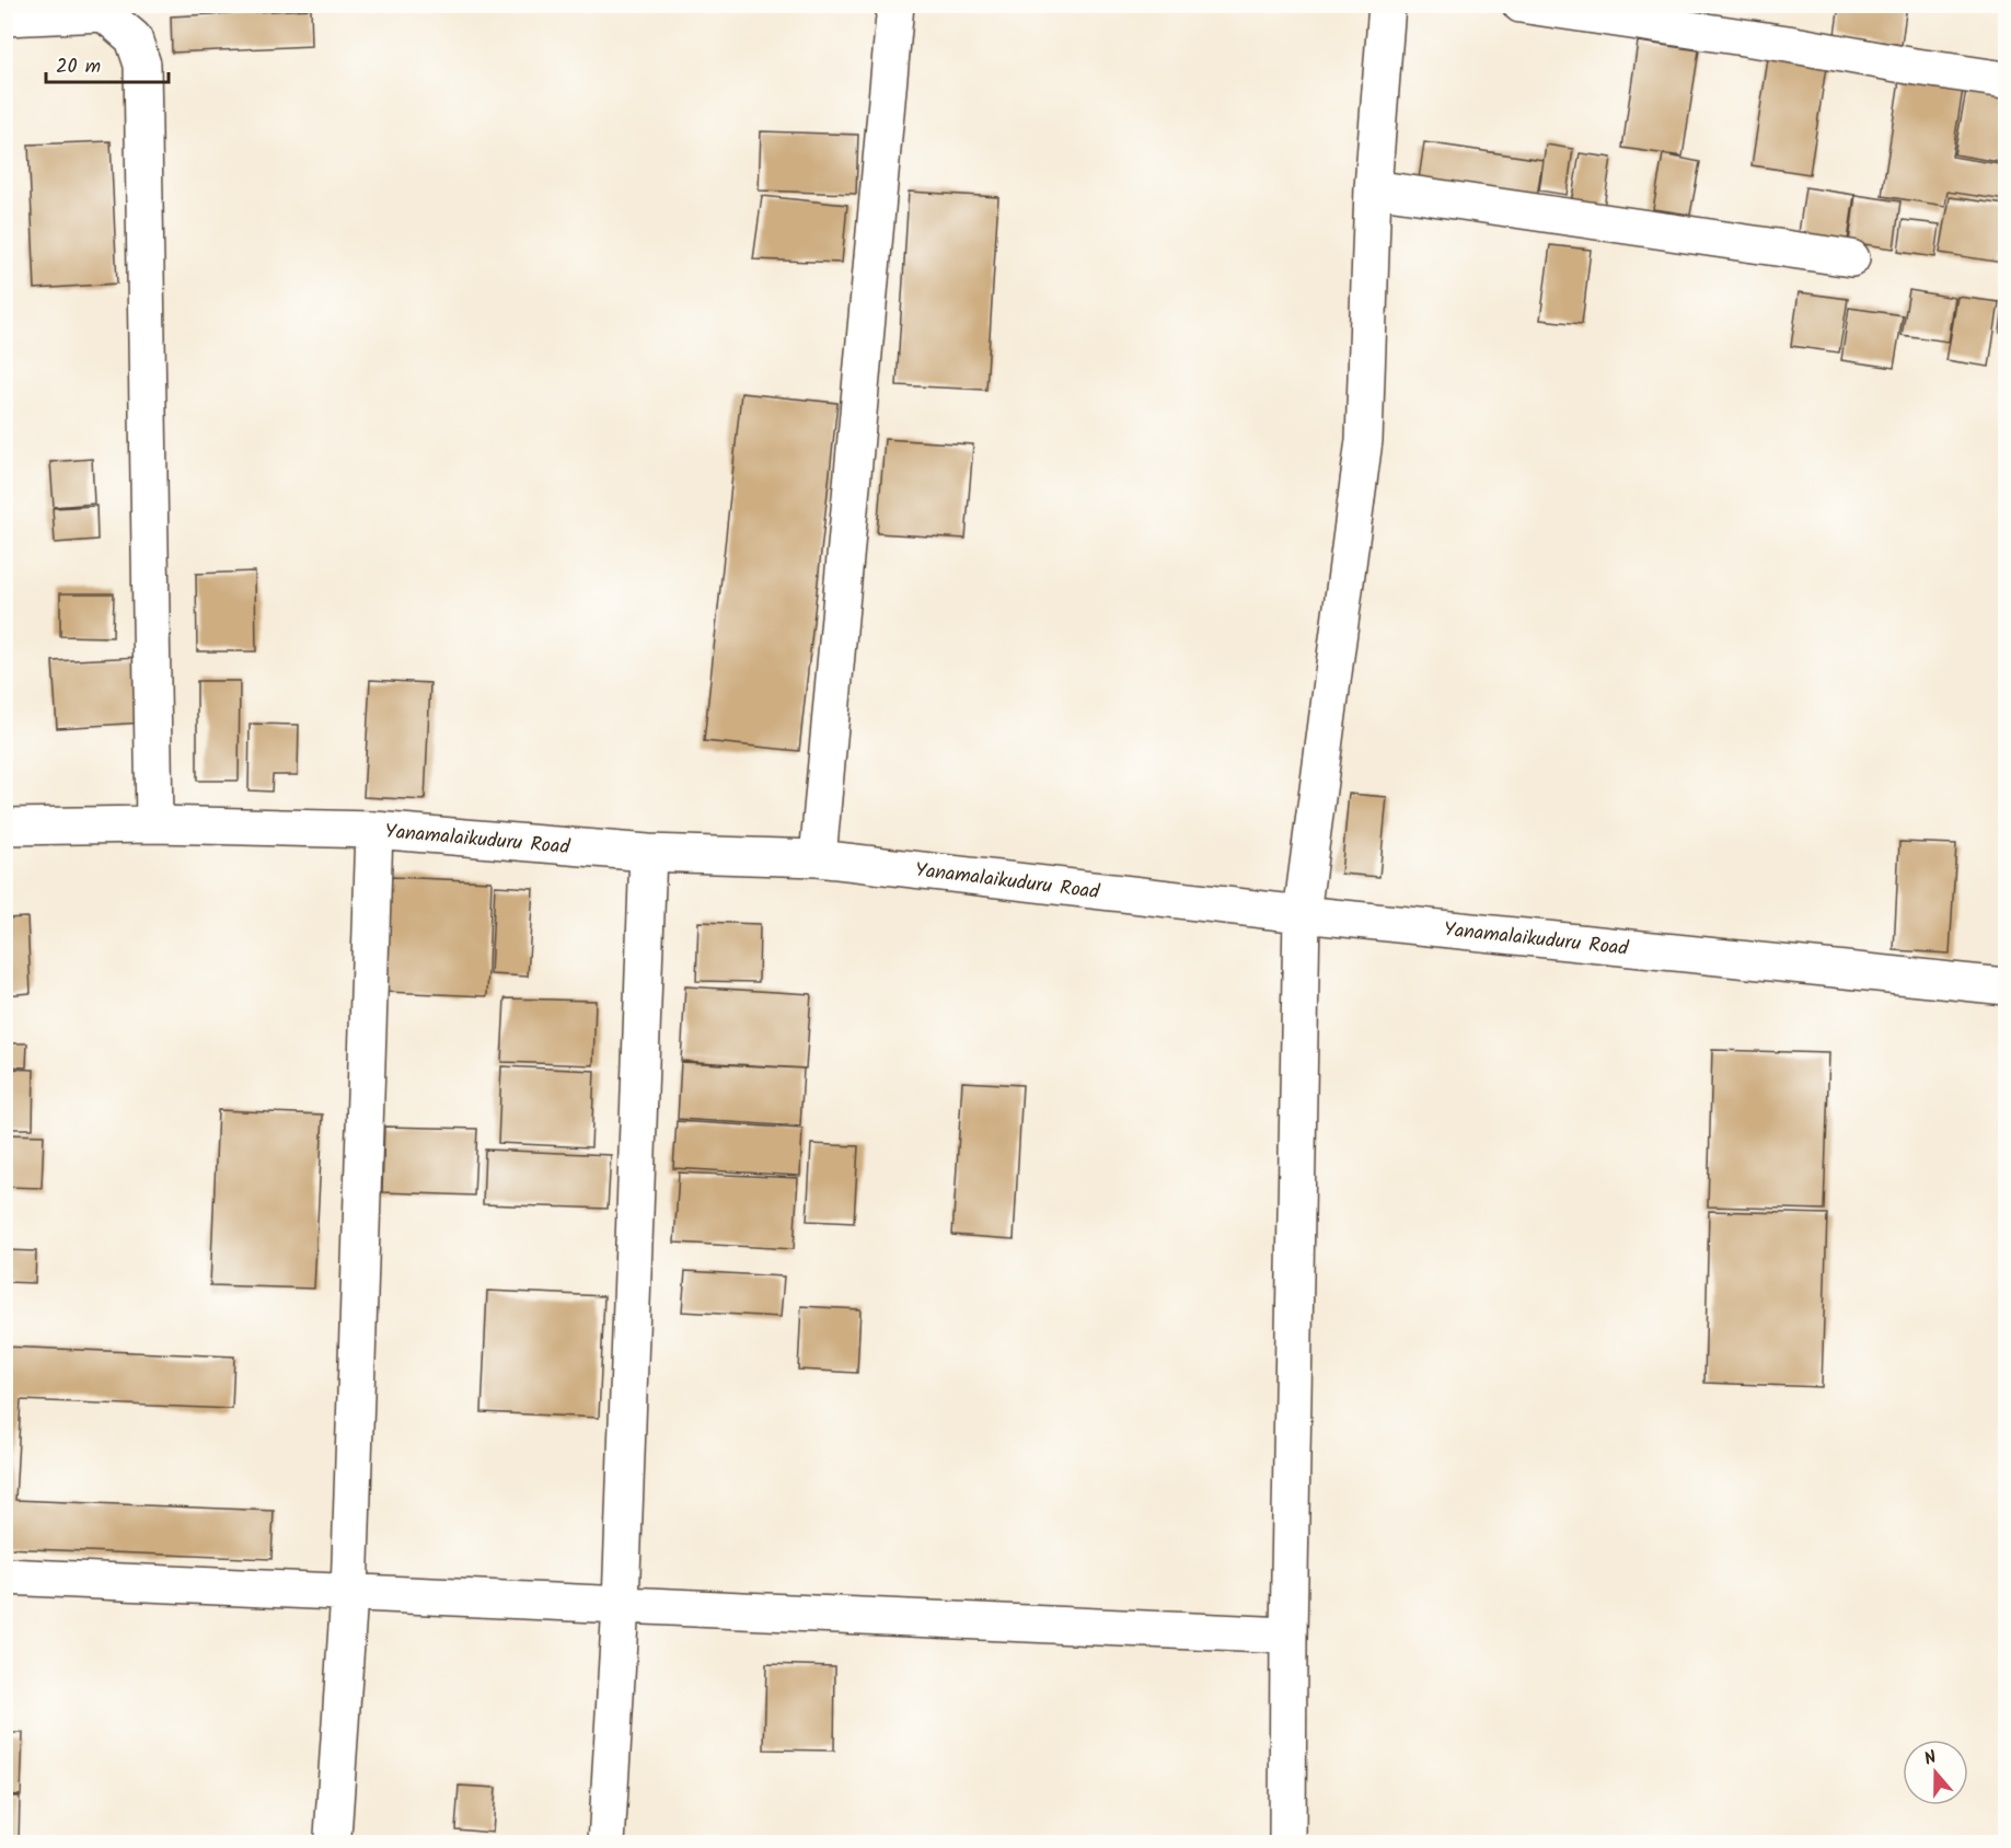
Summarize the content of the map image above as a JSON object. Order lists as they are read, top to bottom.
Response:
{
  "streets": {
    "street": ["Yanamalaikuduru Road"]
  },
  "scale_bar": "20 m",
  "north": "top"
}
